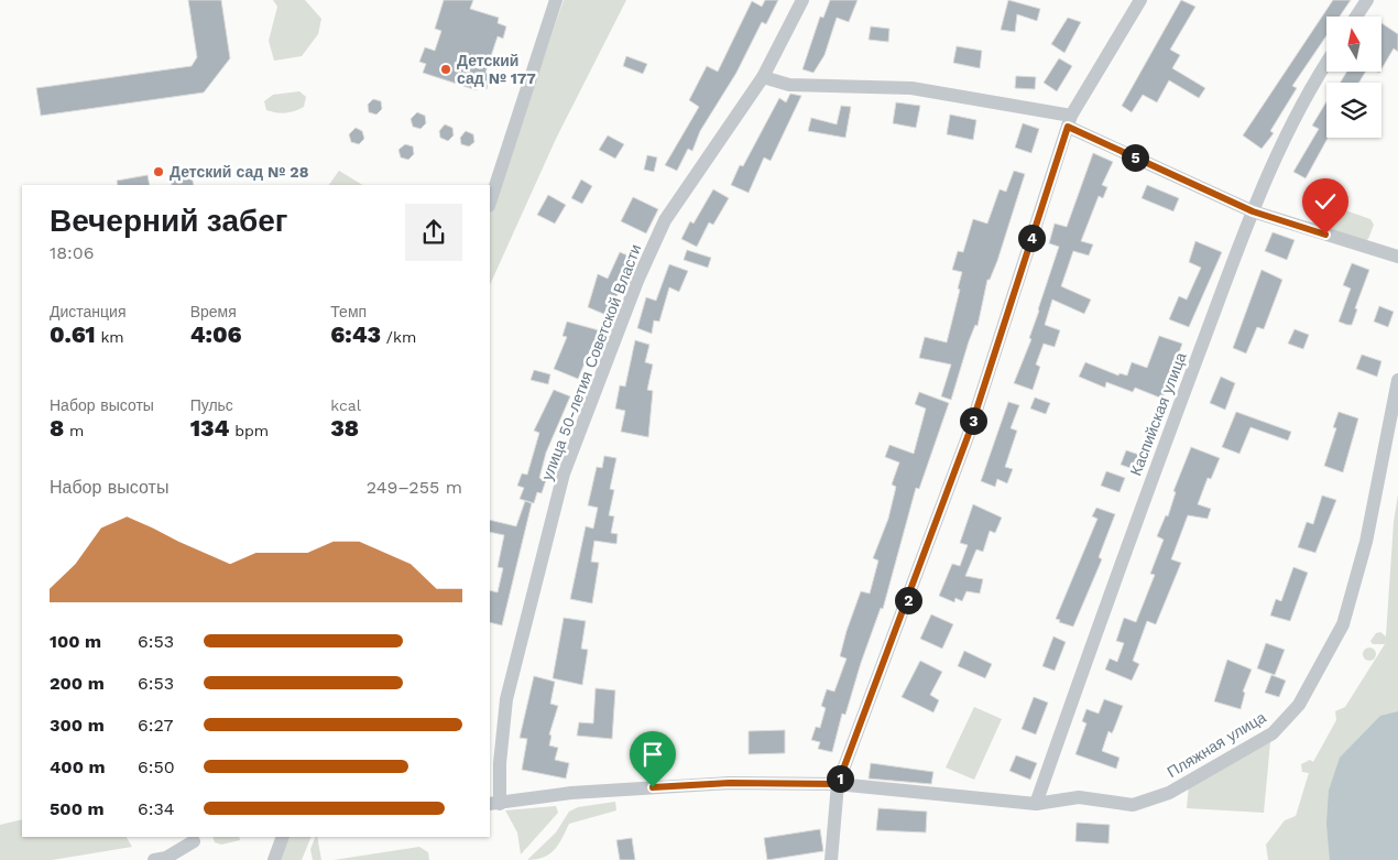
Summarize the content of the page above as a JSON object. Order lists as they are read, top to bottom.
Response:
{
  "streets": {
    "street": ["улица 50-летия Советской Власти", "Каспийская улица", "Пляжная улица"]
  },
  "crossings": [
    ["улица 50-летия Советской Власти", "Пляжная улица"],
    ["Каспийская улица", "Пляжная улица"]
  ],
  "places": ["Детский сад № 177", "Детский сад № 28"],
  "north": "top",
  "page": {
    "pins": [
      "5",
      "4",
      "3",
      "2",
      "1"
    ],
    "heading": ["Вечерний забег", "18:06"],
    "stats": [
      ["Дистанция", "0.61 km"],
      ["Время", "4:06"],
      ["Темп", "6:43 /km"],
      ["Набор высоты", "8 m"],
      ["Пульс", "134 bpm"],
      ["kcal", "38"]
    ],
    "chart": ["Набор высоты", "249–255 m"],
    "list": [
      {
        "name": "100 m",
        "note": "6:53"
      },
      {
        "name": "200 m",
        "note": "6:53"
      },
      {
        "name": "300 m",
        "note": "6:27"
      },
      {
        "name": "400 m",
        "note": "6:50"
      },
      {
        "name": "500 m",
        "note": "6:34"
      }
    ]
  }
}
